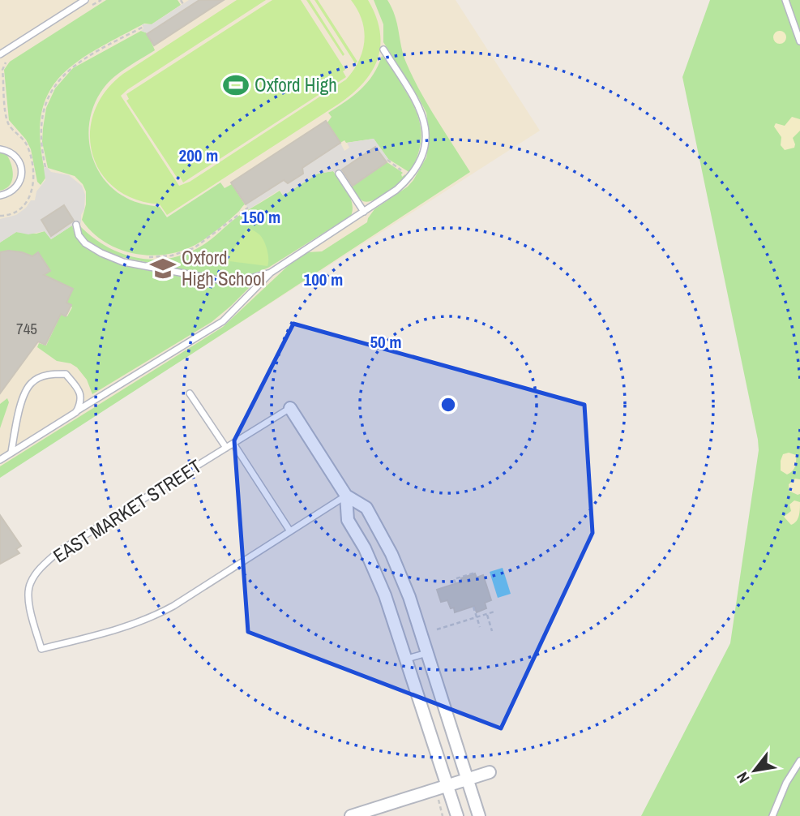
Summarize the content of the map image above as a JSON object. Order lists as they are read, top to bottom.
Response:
{
  "streets": {
    "street": ["EAST MARKET STREET"]
  },
  "places": {
    "sports": ["Oxford High"],
    "school or university": ["Oxford High School"]
  },
  "house_numbers": ["745"],
  "north": "bottom left",
  "rings": [
    "200 m",
    "150 m",
    "100 m",
    "50 m"
  ]
}
